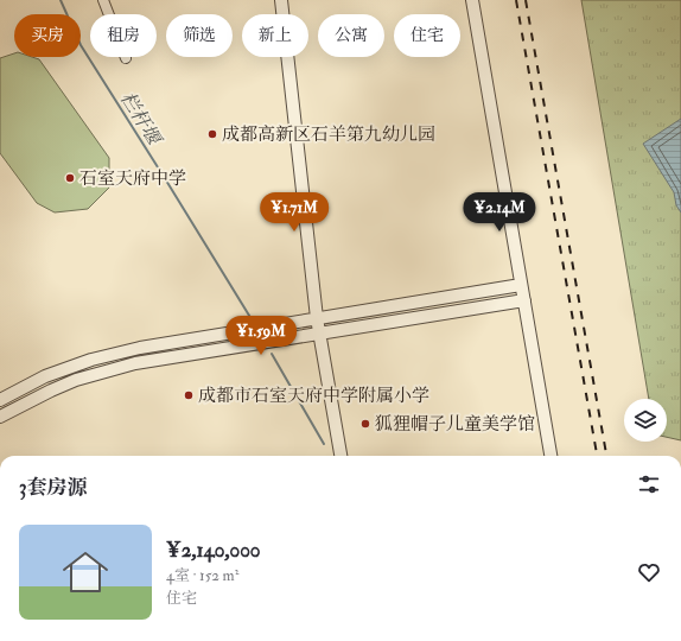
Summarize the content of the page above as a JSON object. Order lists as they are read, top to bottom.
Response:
{
  "water": ["栏杆堰"],
  "places": [
    "成都高新区石羊第九幼儿园",
    "石室天府中学",
    "成都市石室天府中学附属小学",
    "狐狸帽子儿童美学馆"
  ],
  "page": {
    "chip": [
      "买房",
      "租房",
      "筛选",
      "新上",
      "公寓",
      "住宅"
    ],
    "price": ["¥1.71M", "¥2.14M", "¥1.59M"],
    "heading": "3套房源",
    "list": [
      {
        "name": "¥2,140,000",
        "note": "4室 · 152 m² · 住宅"
      }
    ]
  }
}
